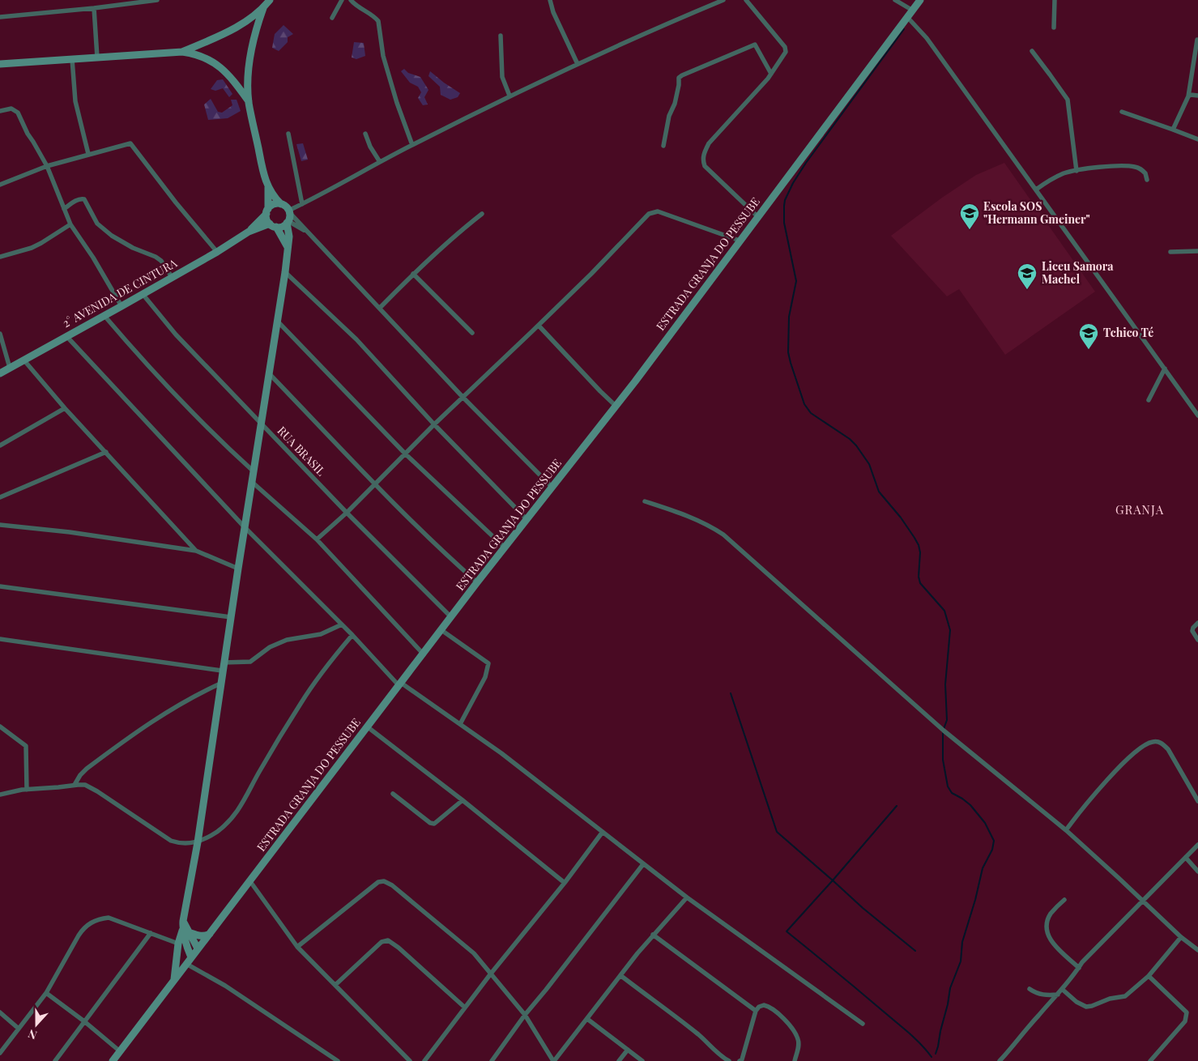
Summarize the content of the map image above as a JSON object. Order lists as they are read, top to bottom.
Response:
{
  "streets": {
    "street": ["ESTRADA GRANJA DO PESSUBE", "2° AVENIDA DE CINTURA", "RUA BRASIL"]
  },
  "crossings": [
    ["ESTRADA GRANJA DO PESSUBE", "RUA BRASIL"],
    ["2° AVENIDA DE CINTURA", "RUA BRASIL"]
  ],
  "districts": ["GRANJA"],
  "places": {
    "school or university": ["Escola SOS \"Hermann Gmeiner\"", "Liceu Samora Machel", "Tchico Té"]
  },
  "north": "bottom"
}
